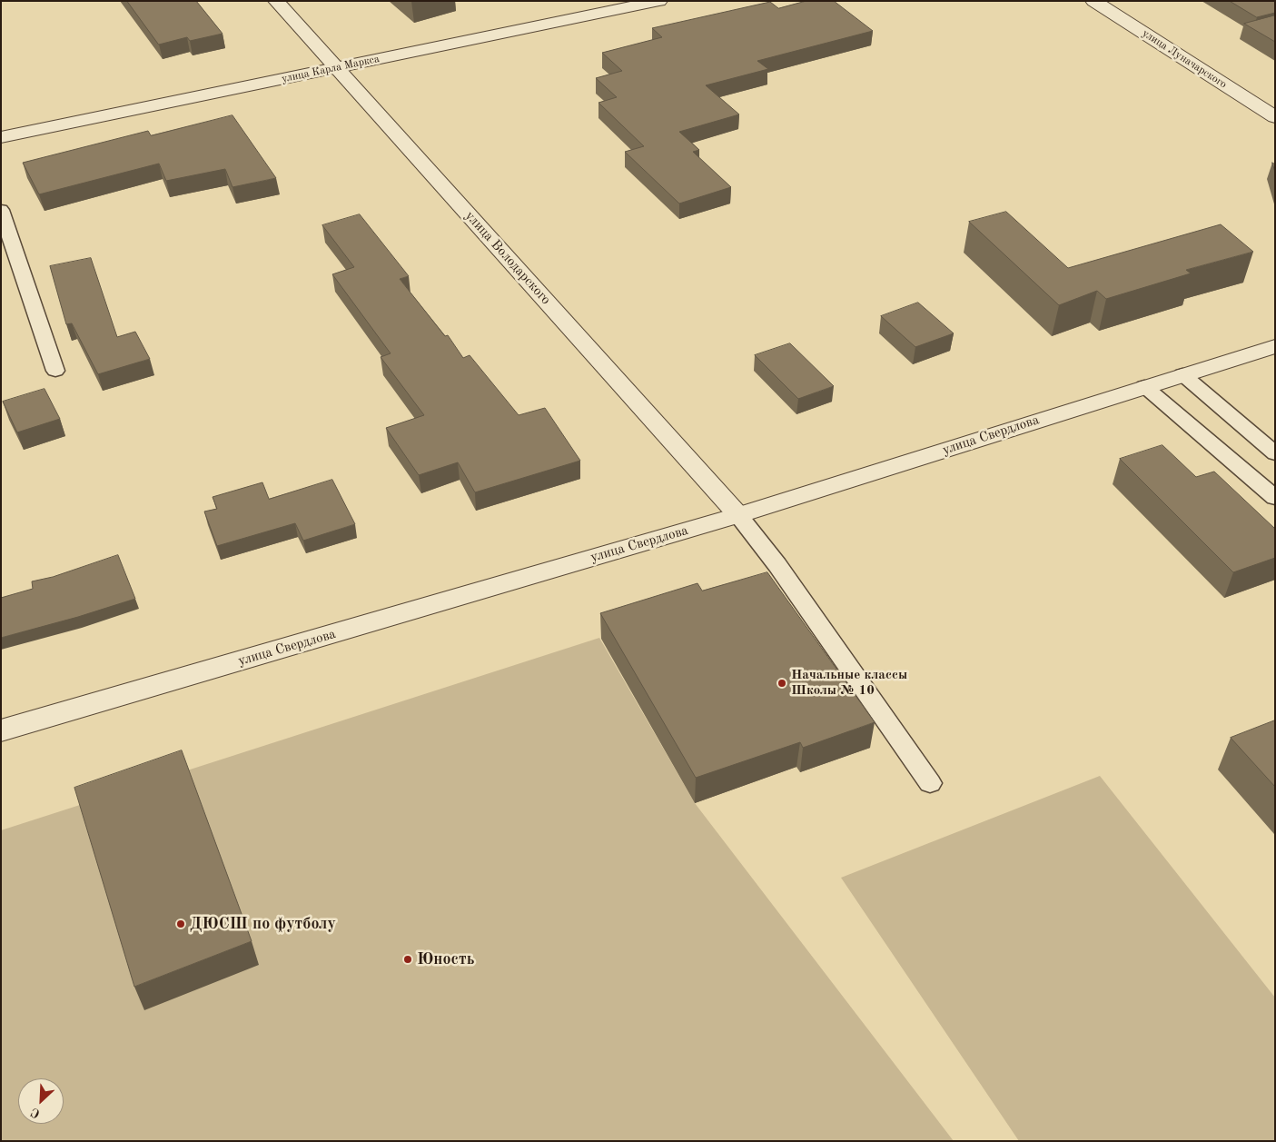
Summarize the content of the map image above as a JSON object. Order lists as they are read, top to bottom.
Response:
{
  "streets": {
    "street": [
      "улица Луначарского",
      "улица Карла Маркса",
      "улица Володарского",
      "улица Свердлова"
    ]
  },
  "crossings": [
    ["улица Карла Маркса", "улица Володарского"],
    ["улица Володарского", "улица Свердлова"]
  ],
  "places": ["Начальные классы Школы № 10", "ДЮСШ по футболу", "Юность"],
  "north": "bottom left"
}
